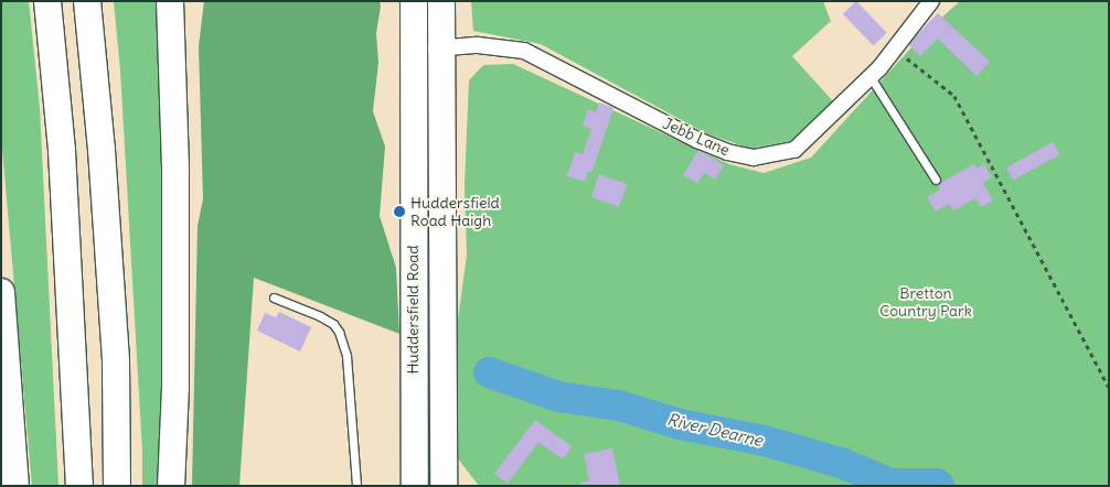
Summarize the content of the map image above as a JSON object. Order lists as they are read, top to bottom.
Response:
{
  "streets": {
    "highway": ["Huddersfield Road"],
    "street": ["Jebb Lane"]
  },
  "crossings": [
    ["Jebb Lane", "Huddersfield Road"]
  ],
  "water": ["River Dearne"],
  "parks": ["Bretton Country Park"],
  "places": ["Huddersfield Road Haigh"]
}
